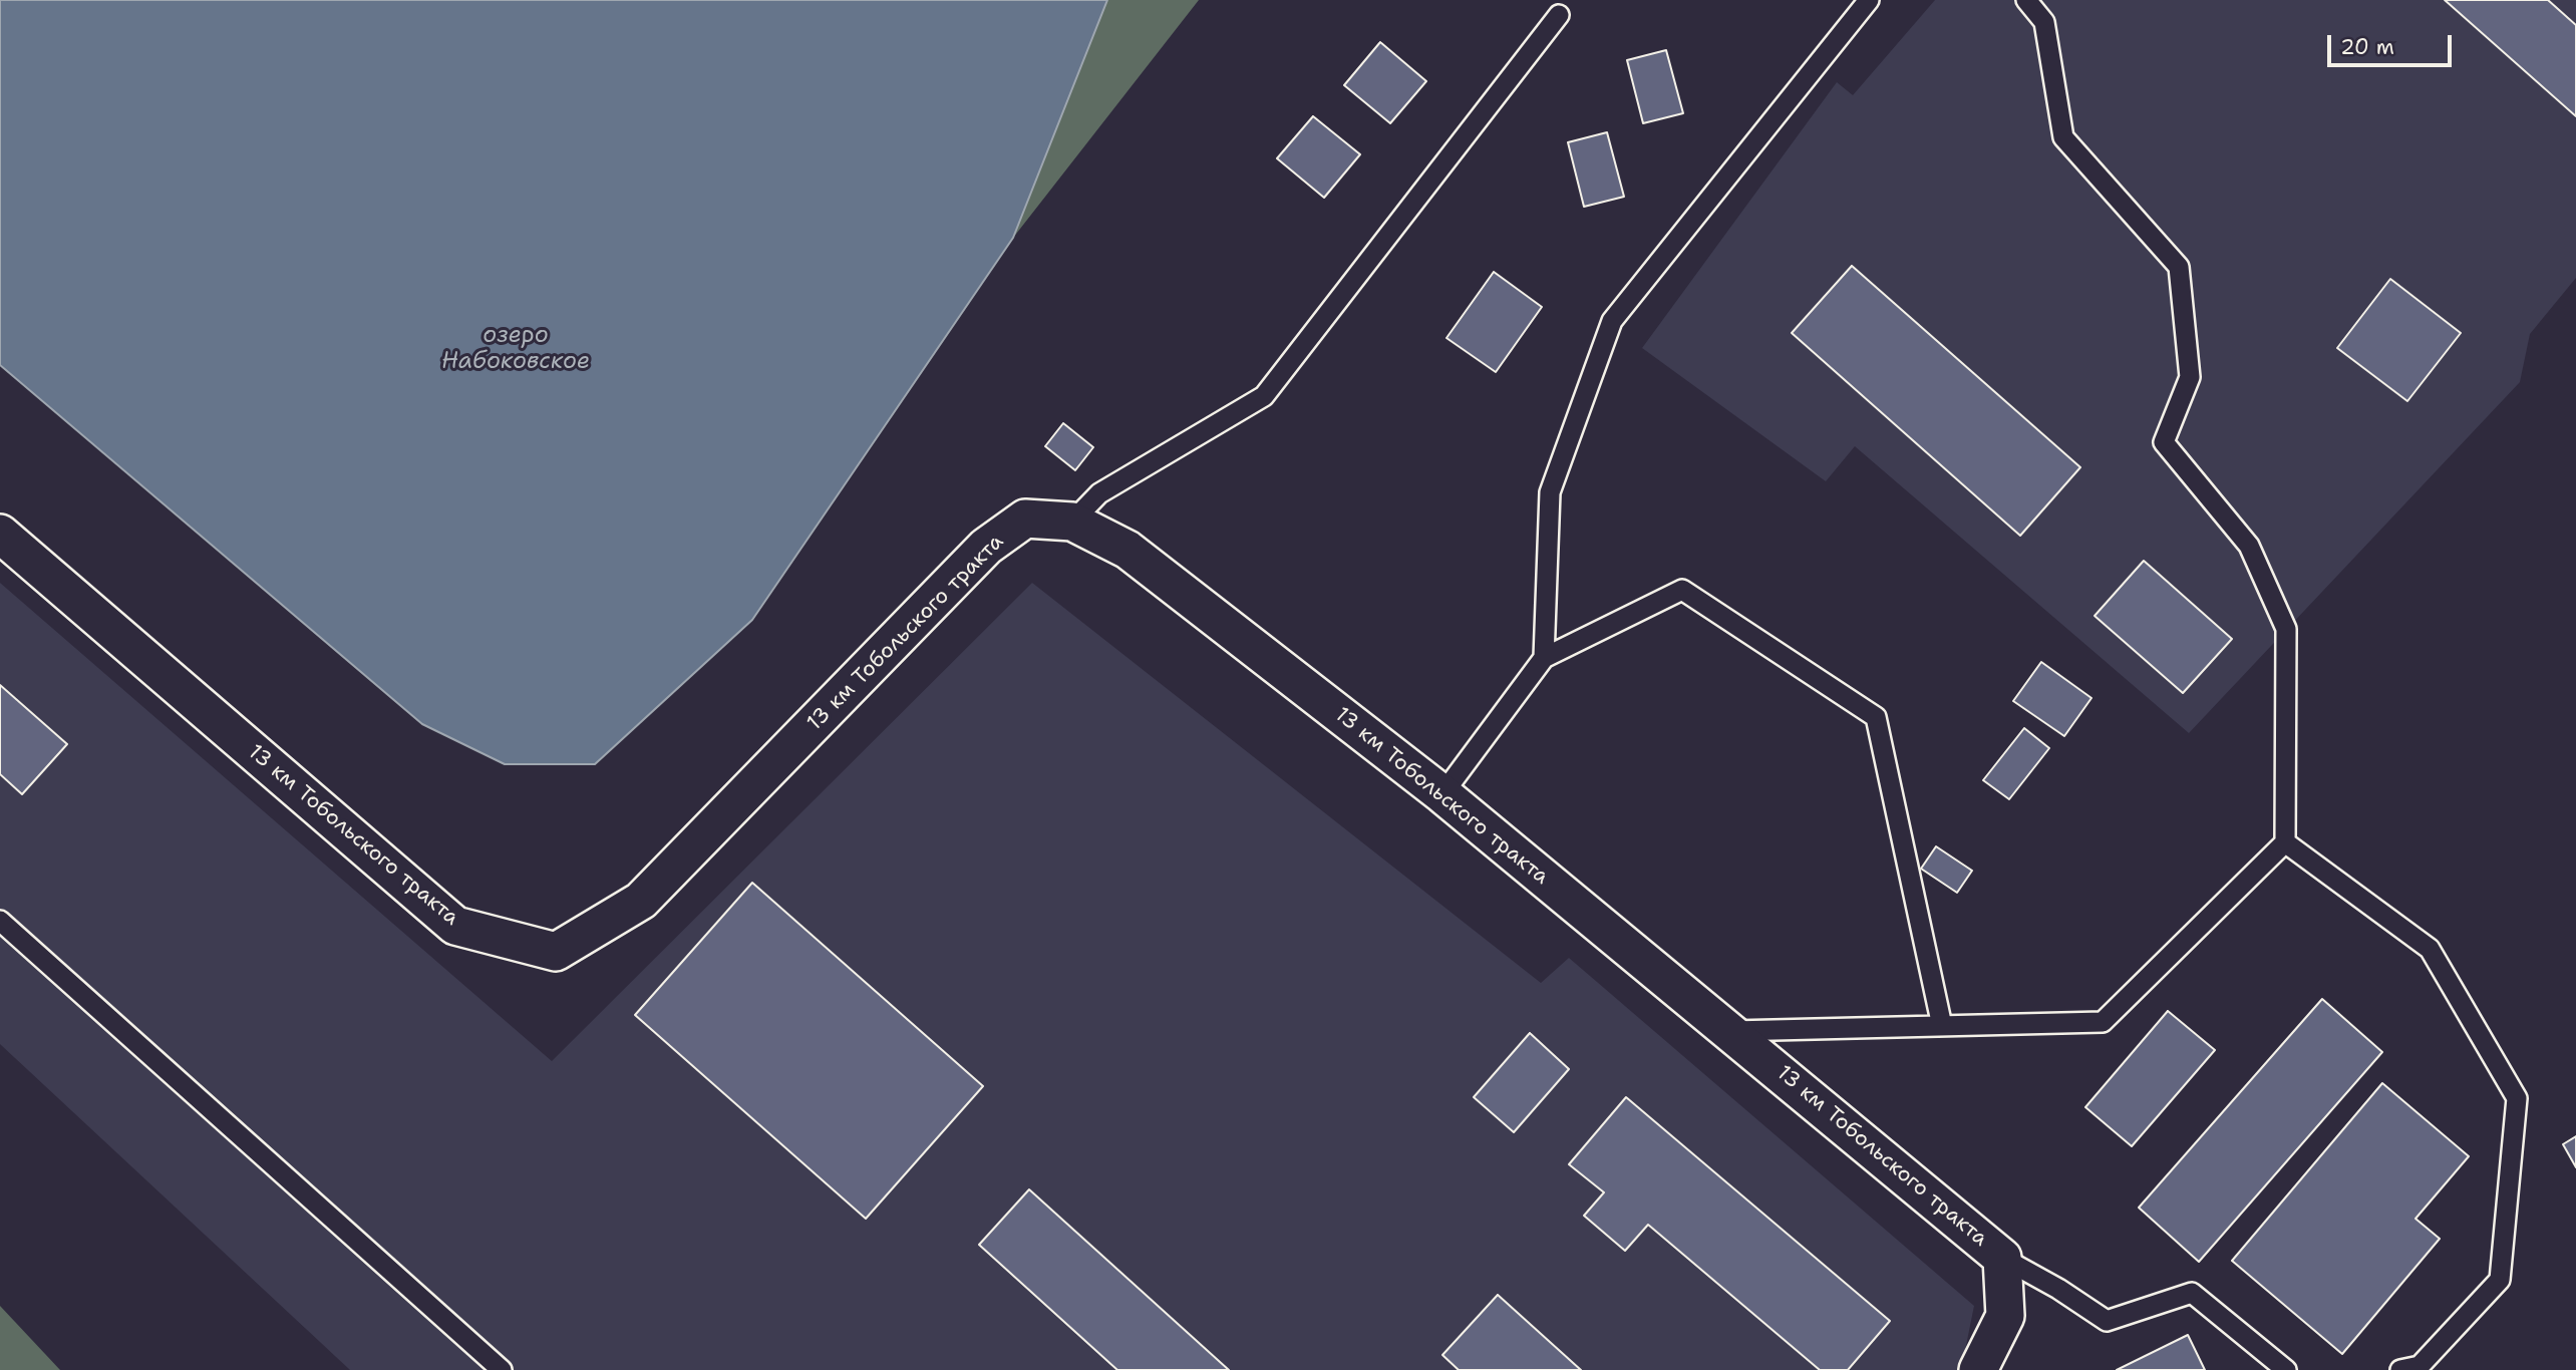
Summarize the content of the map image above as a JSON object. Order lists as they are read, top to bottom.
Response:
{
  "streets": {
    "street": ["13 км Тобольского тракта"]
  },
  "water": ["озеро Набоковское"],
  "scale_bar": "20 m"
}
